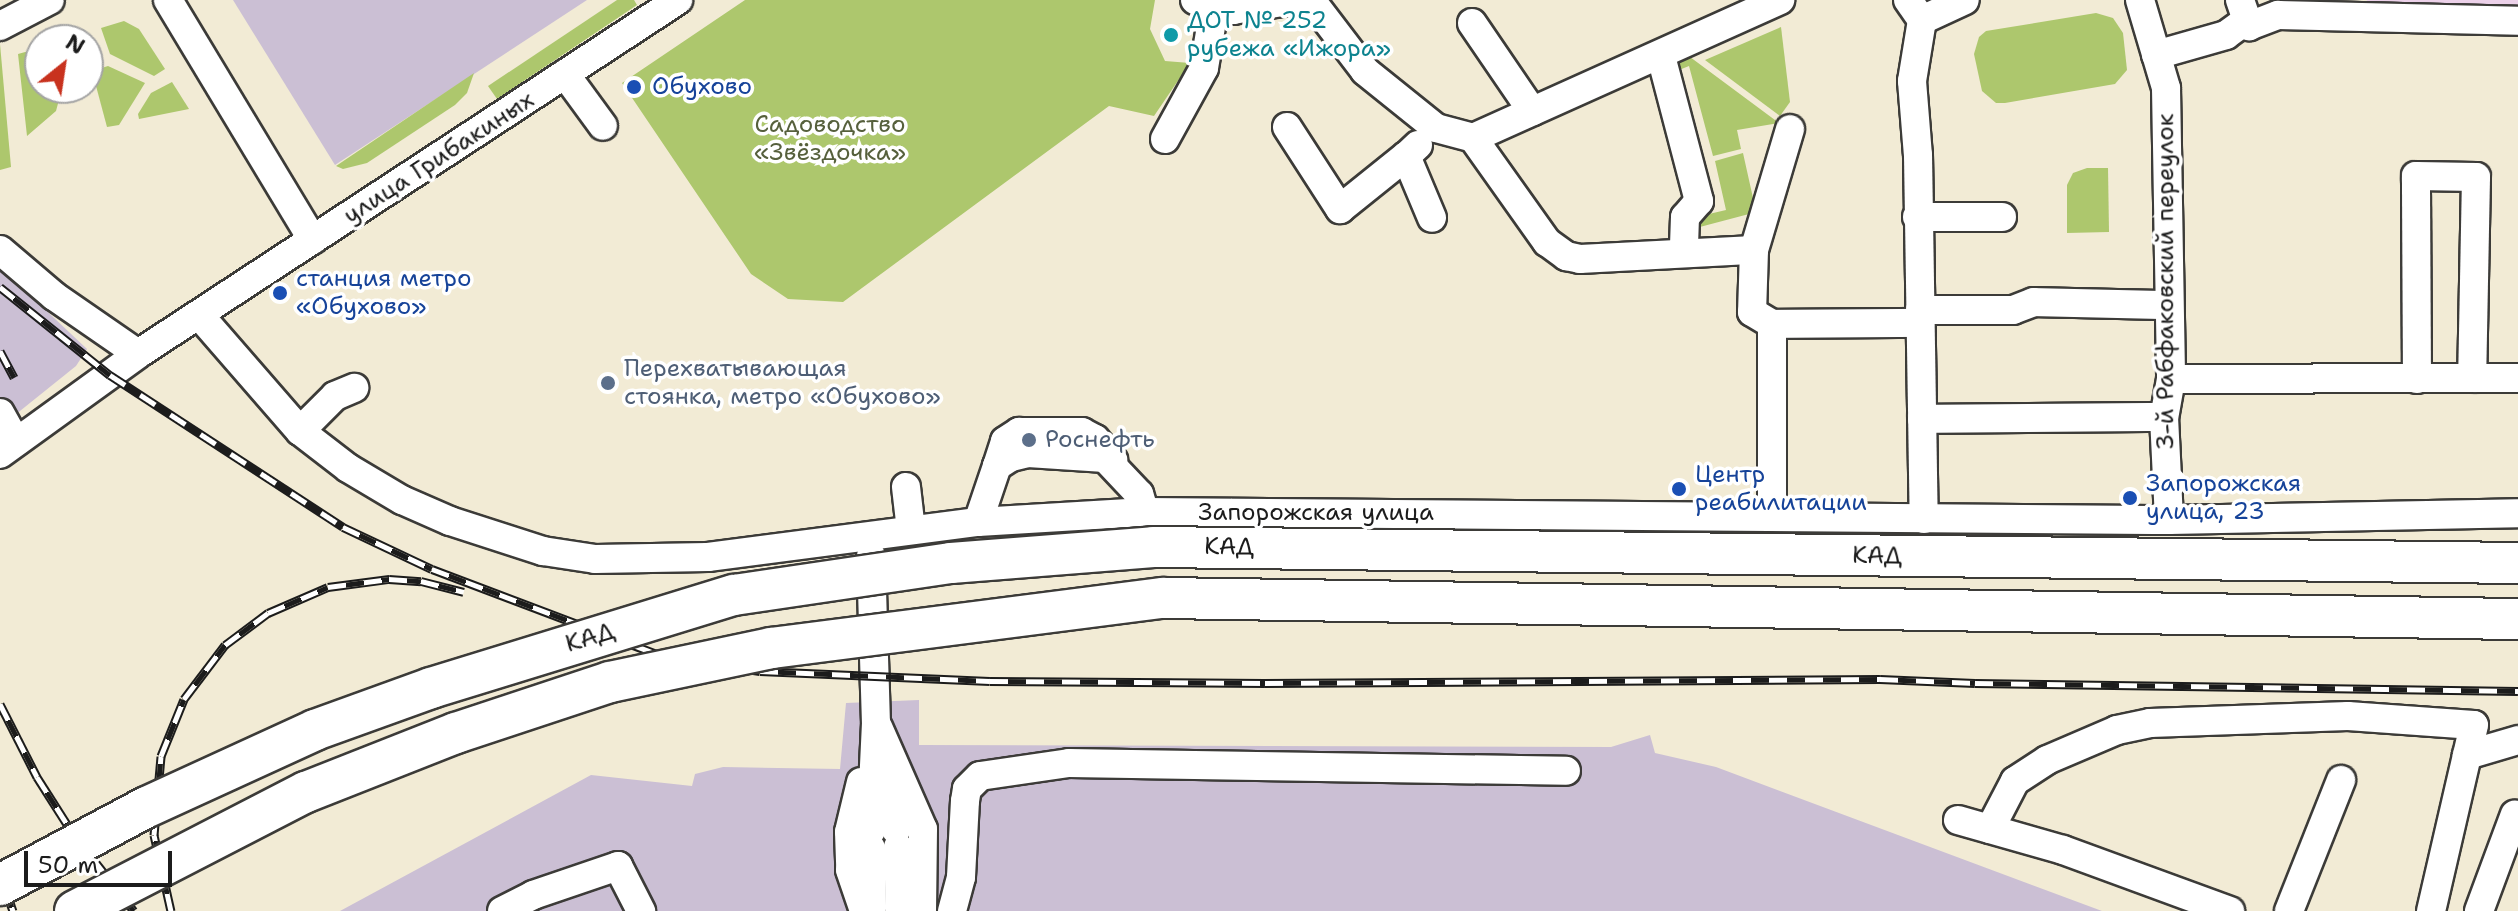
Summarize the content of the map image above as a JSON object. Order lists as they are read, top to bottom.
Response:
{
  "streets": {
    "highway": ["КАД"],
    "street": ["улица Грибакиных", "3-й Рабфаковский переулок", "Запорожская улица"]
  },
  "crossings": [
    ["улица Грибакиных", "Запорожская улица"],
    ["3-й Рабфаковский переулок", "Запорожская улица"]
  ],
  "parks": ["Садоводство «Звёздочка»"],
  "places": [
    "ДОТ № 252 рубежа «Ижора»",
    "Обухово",
    "станция метро «Обухово»",
    "Перехватывающая стоянка, метро «Обухово»",
    "Роснефть",
    "Центр реабилитации",
    "Запорожская улица, 23"
  ],
  "scale_bar": "50 m",
  "north": "top right"
}
